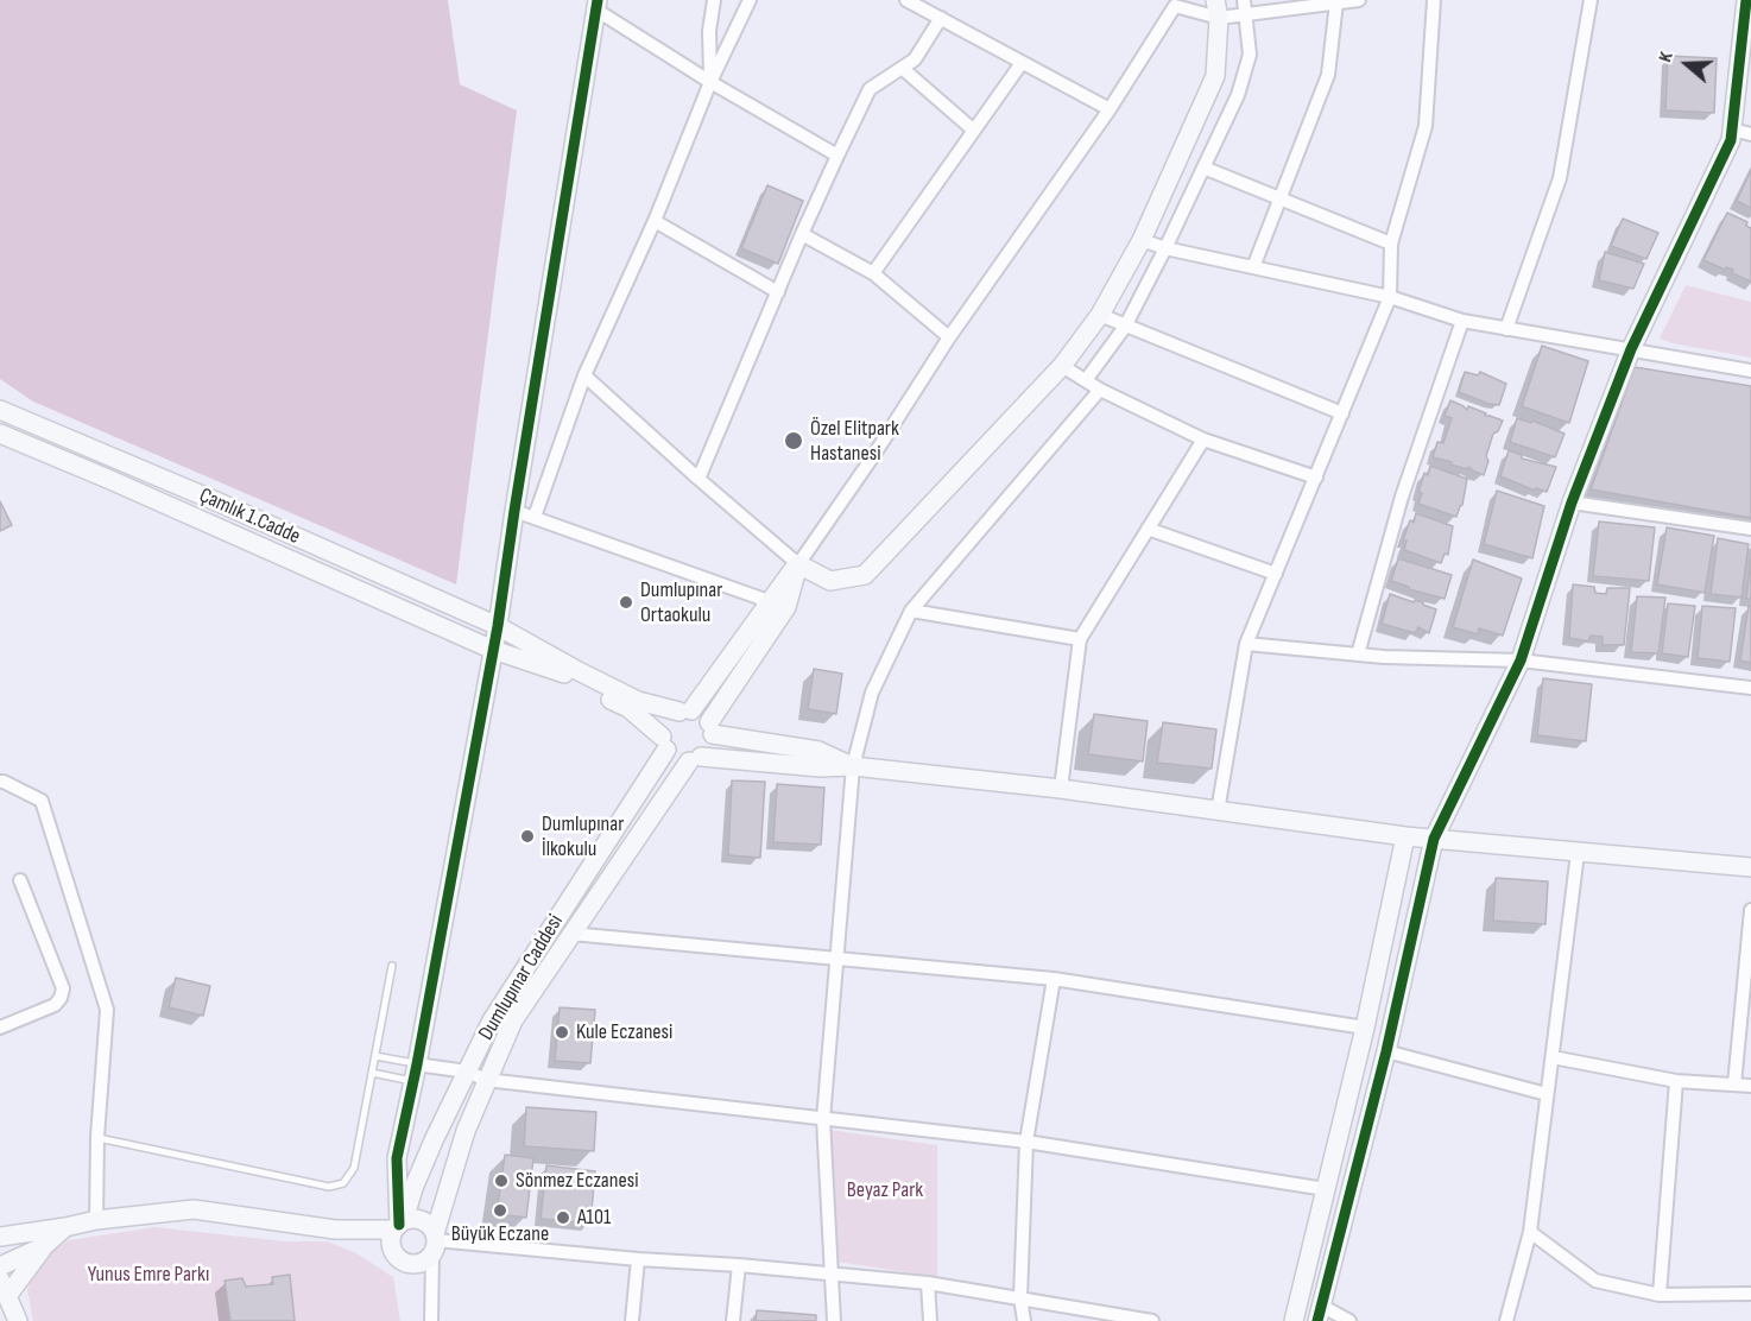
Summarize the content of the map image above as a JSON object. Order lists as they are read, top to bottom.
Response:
{
  "streets": {
    "street": ["Çamlık 1.Cadde", "Dumlupınar Caddesi"]
  },
  "crossings": [
    ["Çamlık 1.Cadde", "Dumlupınar Caddesi"]
  ],
  "parks": ["Beyaz Park", "Yunus Emre Parkı"],
  "places": [
    "Özel Elitpark Hastanesi",
    "Dumlupınar Ortaokulu",
    "Dumlupınar İlkokulu",
    "Kule Eczanesi",
    "Sönmez Eczanesi",
    "Büyük Eczane",
    "A101"
  ],
  "north": "left"
}
